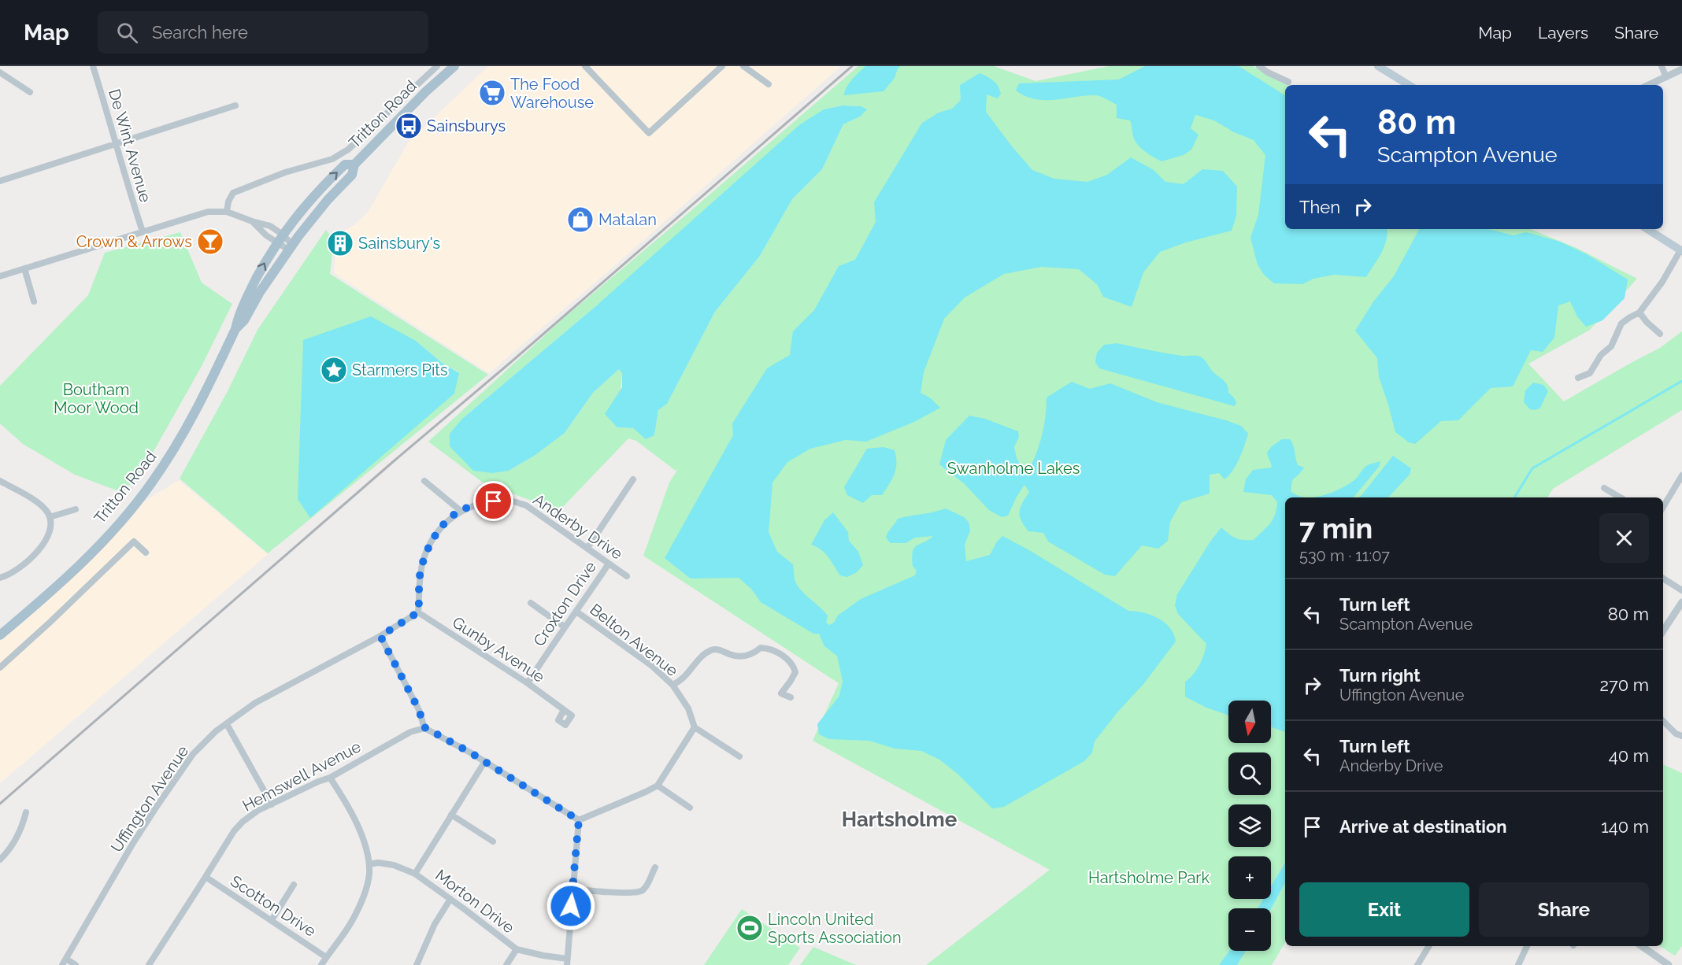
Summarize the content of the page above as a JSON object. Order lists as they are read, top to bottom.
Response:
{
  "streets": {
    "main road": ["Tritton Road"],
    "street": [
      "De Wint Avenue",
      "Anderby Drive",
      "Croxton Drive",
      "Belton Avenue",
      "Gunby Avenue",
      "Hemswell Avenue",
      "Uffington Avenue",
      "Morton Drive",
      "Scotton Drive"
    ]
  },
  "crossings": [
    ["Anderby Drive", "Croxton Drive"],
    ["Anderby Drive", "Gunby Avenue"],
    ["Anderby Drive", "Uffington Avenue"],
    ["Croxton Drive", "Belton Avenue"],
    ["Croxton Drive", "Gunby Avenue"],
    ["Gunby Avenue", "Uffington Avenue"],
    ["Hemswell Avenue", "Scotton Drive"]
  ],
  "districts": ["Hartsholme"],
  "parks": ["Boutham Moor Wood", "Swanholme Lakes", "Hartsholme Park"],
  "places": {
    "supermarket": ["The Food Warehouse"],
    "bus stop": ["Sainsburys"],
    "shop": ["Matalan"],
    "bar": ["Crown & Arrows"],
    "building": ["Sainsbury's"],
    "place": ["Starmers Pits"],
    "sports": ["Lincoln United Sports Association"]
  },
  "north": "bottom",
  "page": {
    "header": "Map",
    "search": "Search here",
    "nav": ["Map", "Layers", "Share"],
    "turn": ["80 m", "Scampton Avenue"],
    "then": "Then",
    "heading": ["7 min", "530 m · 11:07"],
    "list": [
      {
        "name": "Turn left",
        "note": "Scampton Avenue",
        "value": "80 m"
      },
      {
        "name": "Turn right",
        "note": "Uffington Avenue",
        "value": "270 m"
      },
      {
        "name": "Turn left",
        "note": "Anderby Drive",
        "value": "40 m"
      },
      {
        "name": "Arrive at destination",
        "value": "140 m"
      }
    ],
    "map_buttons": ["+", "−"],
    "buttons": ["Exit", "Share"]
  }
}
